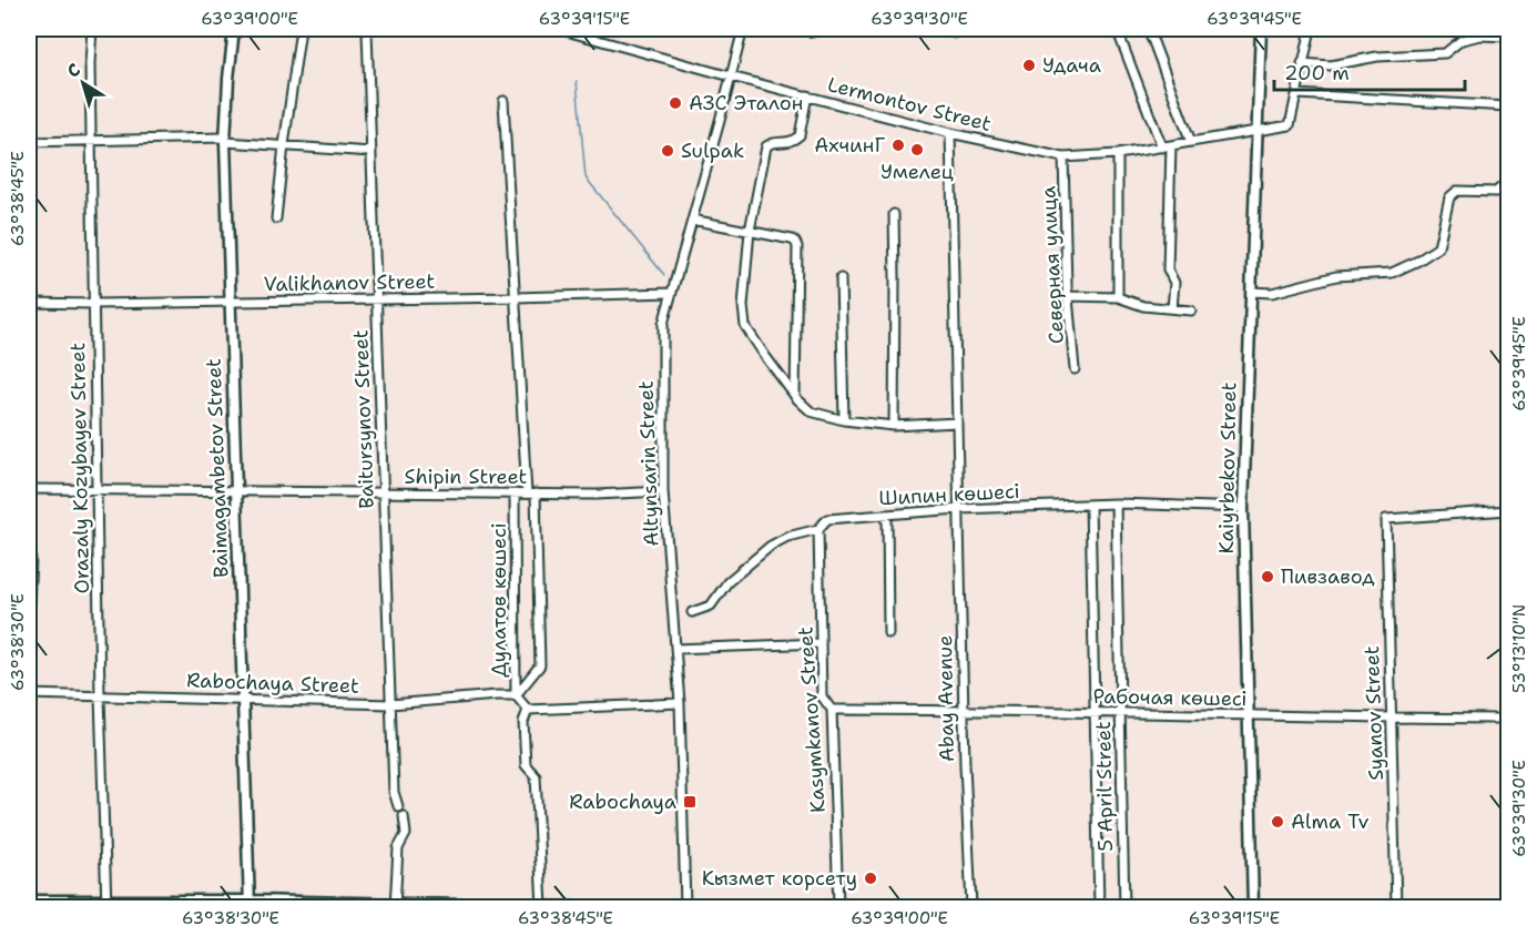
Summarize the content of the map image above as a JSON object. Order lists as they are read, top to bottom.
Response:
{
  "streets": {
    "main road": ["Baimagambetov Street", "Kaiyrbekov Street"],
    "street": [
      "Lermontov Street",
      "Северная улица",
      "Valikhanov Street",
      "Baitursynov Street",
      "Altynsarin Street",
      "Orazaly Kozybayev Street",
      "Shipin Street",
      "Шипин көшесі",
      "Дулатов көшесі",
      "Rabochaya Street",
      "Рабочая көшесі",
      "Abay Avenue",
      "Syanov Street",
      "Kasymkanov Street",
      "5 April Street"
    ]
  },
  "crossings": [
    ["Lermontov Street", "Северная улица"],
    ["Lermontov Street", "Altynsarin Street"],
    ["Lermontov Street", "Kaiyrbekov Street"],
    ["Lermontov Street", "Abay Avenue"],
    ["Valikhanov Street", "Baitursynov Street"],
    ["Valikhanov Street", "Altynsarin Street"],
    ["Valikhanov Street", "Orazaly Kozybayev Street"],
    ["Valikhanov Street", "Baimagambetov Street"],
    ["Valikhanov Street", "Дулатов көшесі"],
    ["Baitursynov Street", "Shipin Street"],
    ["Baitursynov Street", "Rabochaya Street"],
    ["Altynsarin Street", "Shipin Street"],
    ["Orazaly Kozybayev Street", "Shipin Street"],
    ["Orazaly Kozybayev Street", "Rabochaya Street"],
    ["Baimagambetov Street", "Shipin Street"],
    ["Baimagambetov Street", "Rabochaya Street"],
    ["Kaiyrbekov Street", "Шипин көшесі"],
    ["Kaiyrbekov Street", "Рабочая көшесі"],
    ["Shipin Street", "Дулатов көшесі"],
    ["Шипин көшесі", "Abay Avenue"],
    ["Шипин көшесі", "Kasymkanov Street"],
    ["Шипин көшесі", "5 April Street"],
    ["Дулатов көшесі", "Rabochaya Street"],
    ["Рабочая көшесі", "Abay Avenue"],
    ["Рабочая көшесі", "Syanov Street"],
    ["Рабочая көшесі", "Kasymkanov Street"],
    ["Рабочая көшесі", "5 April Street"]
  ],
  "places": {
    "other": [
      "Удача",
      "АЗС Эталон",
      "АхчинГ",
      "Умелец",
      "Sulpak",
      "Пивзавод",
      "Alma Tv",
      "Кызмет корсету"
    ],
    "transit": ["Rabochaya"]
  },
  "scale_bar": "200 m",
  "north": "top left",
  "coordinates": [
    "63°39'00\"E",
    "63°39'15\"E",
    "63°39'30\"E",
    "63°39'45\"E",
    "63°38'45\"E",
    "63°38'30\"E",
    "53°13'10\"N"
  ]
}
